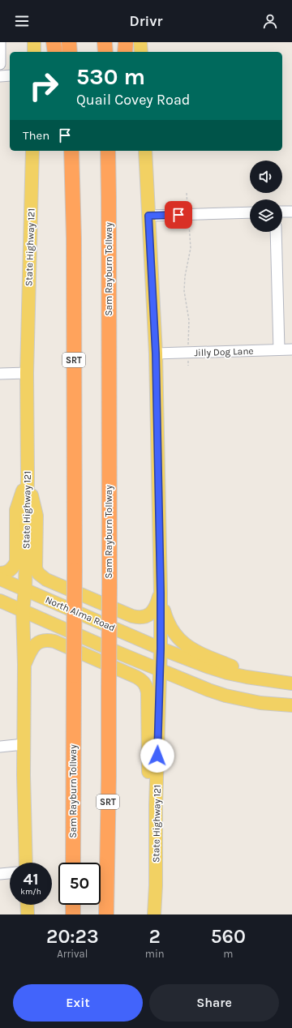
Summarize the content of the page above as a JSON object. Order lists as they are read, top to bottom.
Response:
{
  "streets": {
    "highway": ["Sam Rayburn Tollway", "SRT"],
    "main road": ["State Highway 121", "North Alma Road"],
    "lane": ["Jilly Dog Lane"]
  },
  "crossings": [
    ["State Highway 121", "Jilly Dog Lane"],
    ["State Highway 121", "North Alma Road"]
  ],
  "page": {
    "header": "Drivr",
    "turn": ["530 m", "Quail Covey Road"],
    "then": "Then",
    "speed": "41 km/h",
    "limit": "50",
    "eta": [
      "20:23",
      "Arrival",
      "2",
      "min",
      "560",
      "m"
    ],
    "buttons": ["Exit", "Share"]
  }
}
